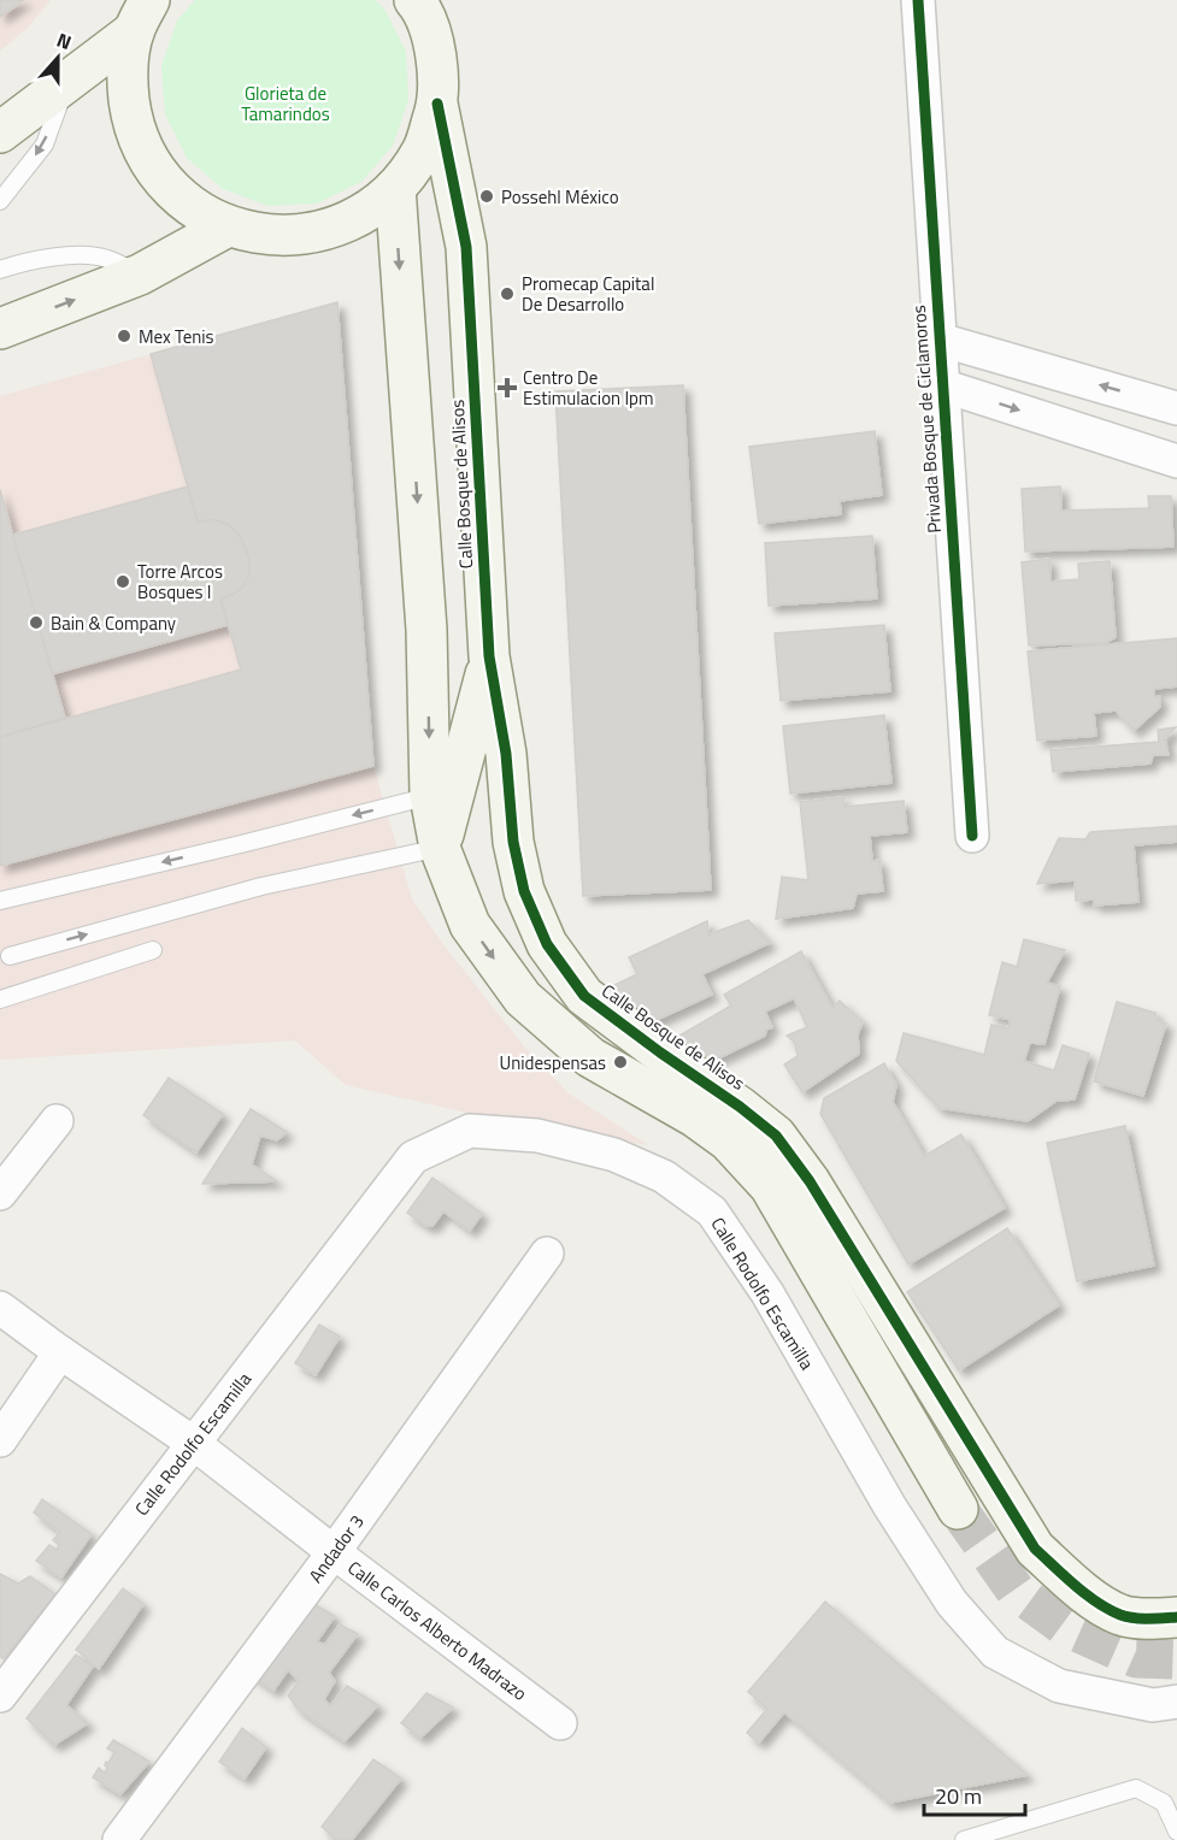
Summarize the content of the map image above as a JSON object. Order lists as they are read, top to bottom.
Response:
{
  "streets": {
    "street": [
      "Privada Bosque de Ciclamoros",
      "Calle Bosque de Alisos",
      "Calle Rodolfo Escamilla",
      "Andador 3",
      "Calle Carlos Alberto Madrazo"
    ]
  },
  "crossings": [
    ["Calle Rodolfo Escamilla", "Calle Carlos Alberto Madrazo"],
    ["Andador 3", "Calle Carlos Alberto Madrazo"]
  ],
  "parks": ["Glorieta de Tamarindos"],
  "places": {
    "other": [
      "Possehl México",
      "Promecap Capital De Desarrollo",
      "Mex Tenis",
      "Torre Arcos Bosques I",
      "Bain & Company",
      "Unidespensas"
    ],
    "health": ["Centro De Estimulacion Ipm"]
  },
  "scale_bar": "20 m",
  "north": "top"
}
